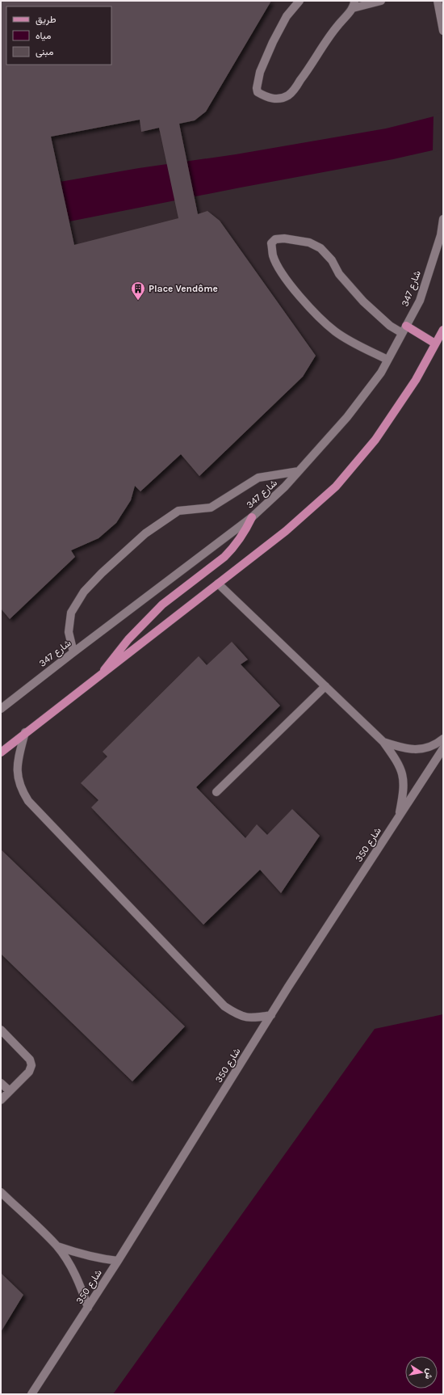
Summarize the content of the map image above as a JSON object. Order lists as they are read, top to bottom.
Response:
{
  "streets": {
    "street": ["شارع 347", "شارع 350"]
  },
  "places": {
    "building": ["Place Vendôme"]
  },
  "legend": ["طريق", "مياه", "مبنى"],
  "north": "right"
}
